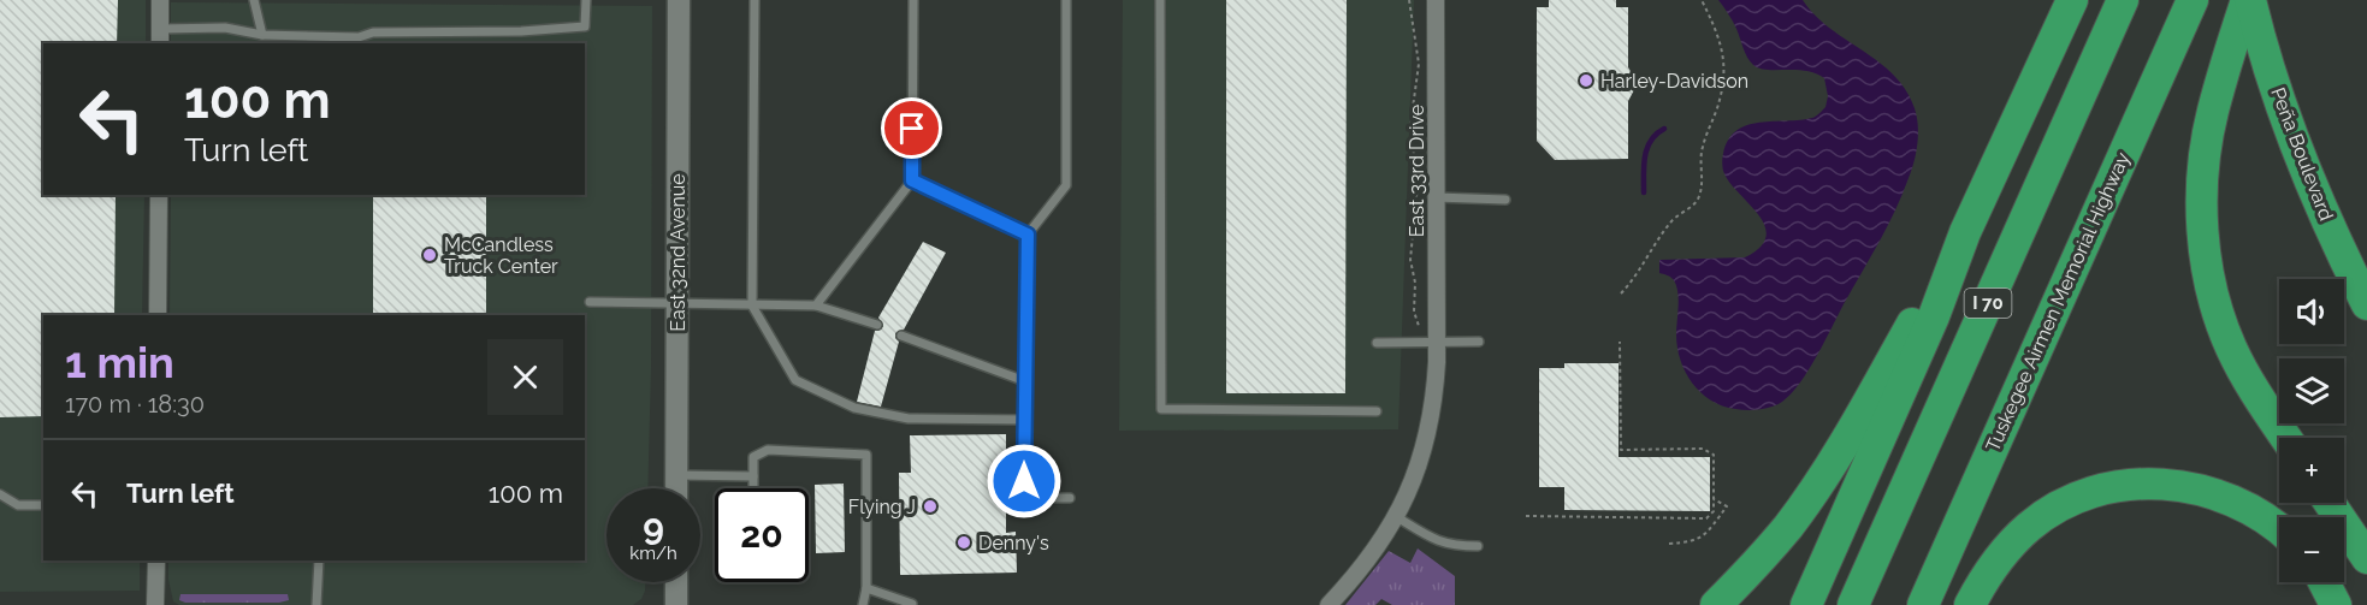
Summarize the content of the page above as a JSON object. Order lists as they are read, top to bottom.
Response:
{
  "streets": {
    "highway": ["Peña Boulevard", "Tuskegee Airmen Memorial Highway", "I 70"],
    "street": ["East 33rd Drive", "East 32nd Avenue"]
  },
  "places": [
    "Harley-Davidson",
    "McCandless Truck Center",
    "Flying J",
    "Denny's"
  ],
  "page": {
    "turn": ["100 m", "Turn left"],
    "map_buttons": ["+", "−"],
    "heading": ["1 min", "170 m · 18:30"],
    "list": [
      {
        "name": "Turn left",
        "value": "100 m"
      }
    ],
    "speed": "9 km/h",
    "limit": "20"
  }
}
